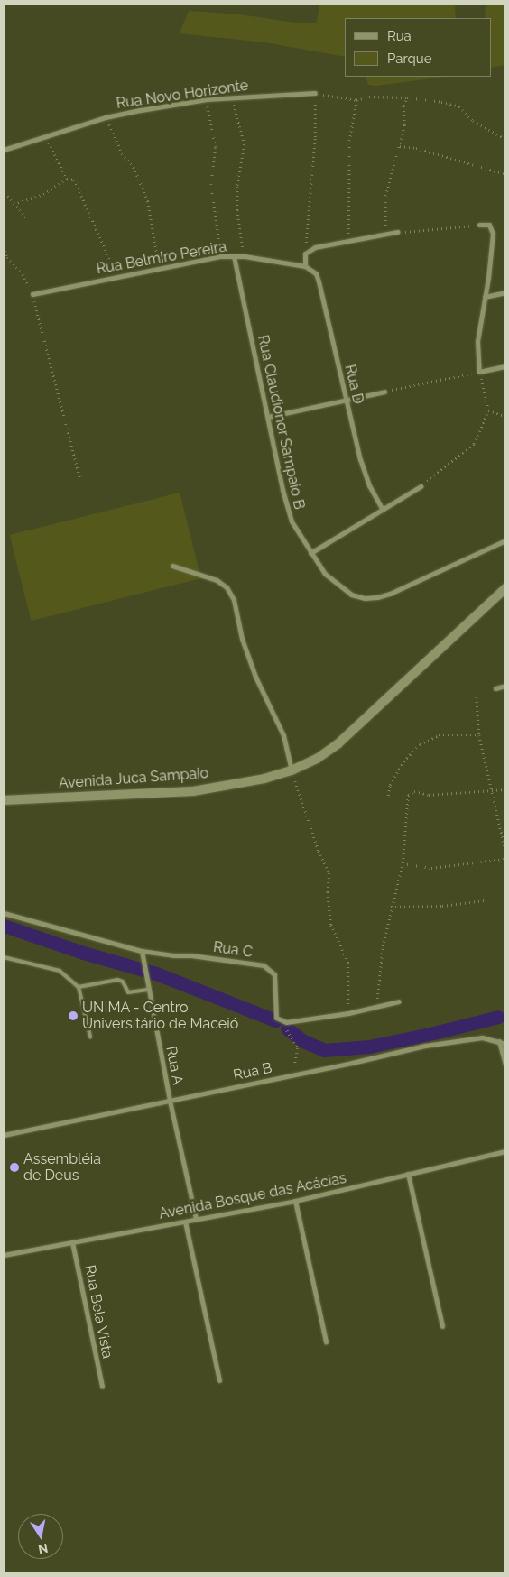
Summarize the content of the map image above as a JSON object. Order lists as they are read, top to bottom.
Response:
{
  "streets": {
    "main road": ["Avenida Juca Sampaio"],
    "street": [
      "Rua Novo Horizonte",
      "Rua Belmiro Pereira",
      "Rua D",
      "Rua Claudionor Sampaio B",
      "Rua C",
      "Rua A",
      "Rua B",
      "Avenida Bosque das Acácias",
      "Rua Bela Vista"
    ]
  },
  "crossings": [
    ["Rua Belmiro Pereira", "Rua D"],
    ["Rua Belmiro Pereira", "Rua Claudionor Sampaio B"],
    ["Rua C", "Rua A"],
    ["Rua A", "Rua B"],
    ["Rua A", "Avenida Bosque das Acácias"],
    ["Avenida Bosque das Acácias", "Rua Bela Vista"]
  ],
  "places": ["UNIMA - Centro Universitário de Maceió", "Assembléia de Deus"],
  "legend": ["Rua", "Parque"],
  "north": "bottom"
}
